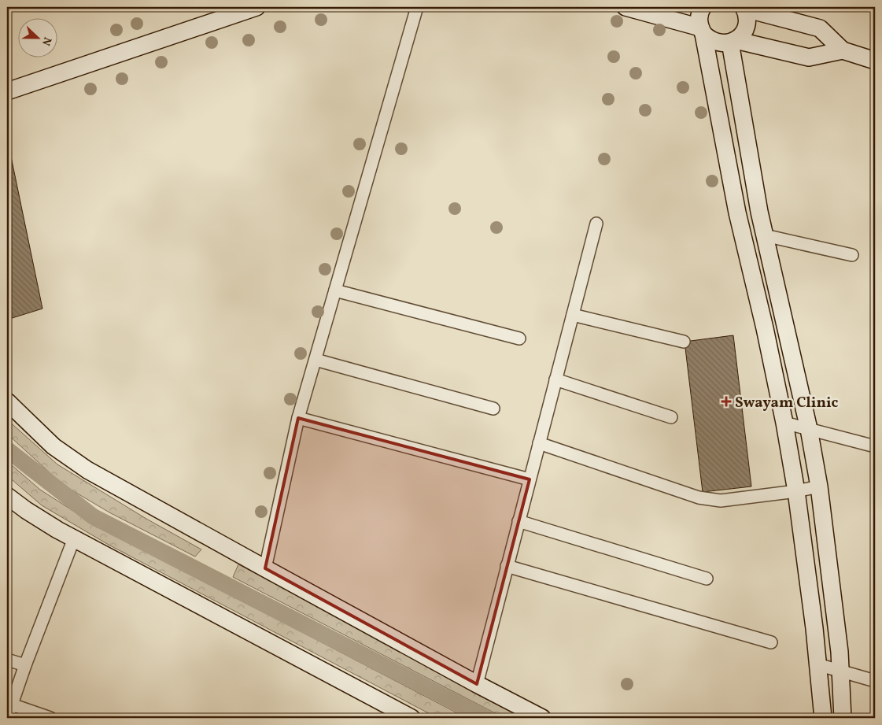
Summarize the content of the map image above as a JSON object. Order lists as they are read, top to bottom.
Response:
{
  "places": {
    "health": ["Swayam Clinic"]
  },
  "north": "right"
}
